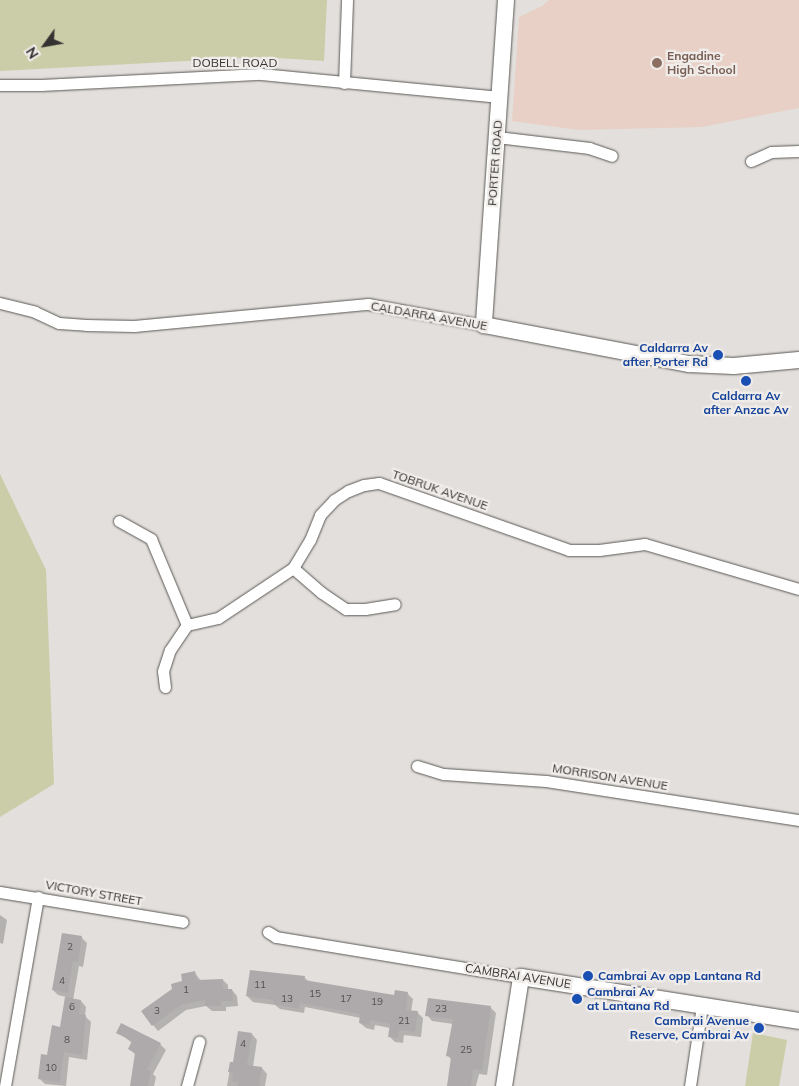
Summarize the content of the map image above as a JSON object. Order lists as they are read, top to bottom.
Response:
{
  "streets": {
    "street": [
      "DOBELL ROAD",
      "PORTER ROAD",
      "CALDARRA AVENUE",
      "TOBRUK AVENUE",
      "MORRISON AVENUE",
      "VICTORY STREET",
      "CAMBRAI AVENUE"
    ]
  },
  "crossings": [
    ["DOBELL ROAD", "PORTER ROAD"],
    ["PORTER ROAD", "CALDARRA AVENUE"]
  ],
  "places": [
    "Engadine High School",
    "Caldarra Av after Porter Rd",
    "Caldarra Av after Anzac Av",
    "Cambrai Av opp Lantana Rd",
    "Cambrai Av at Lantana Rd",
    "Cambrai Avenue Reserve, Cambrai Av"
  ],
  "house_numbers": [
    "2",
    "4",
    "11",
    "1",
    "15",
    "13",
    "17",
    "19",
    "6",
    "23",
    "3",
    "21",
    "8",
    "4",
    "25",
    "10"
  ],
  "north": "bottom left"
}
